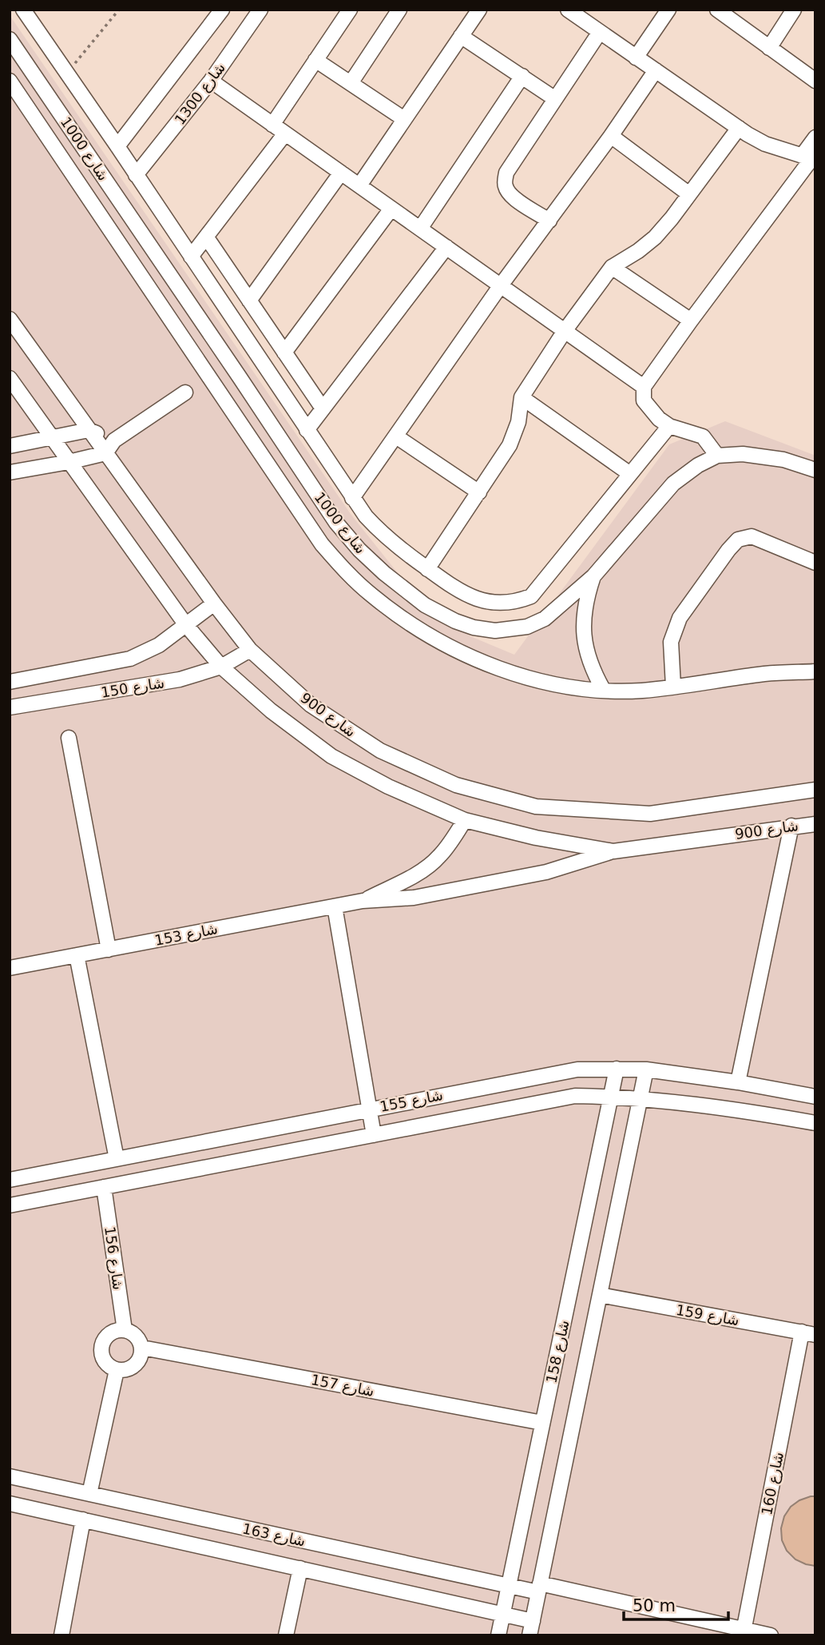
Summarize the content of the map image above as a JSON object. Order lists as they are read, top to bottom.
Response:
{
  "streets": {
    "street": [
      "شارع 1300",
      "شارع 1000",
      "شارع 150",
      "شارع 900",
      "شارع 153",
      "شارع 155",
      "شارع 156",
      "شارع 159",
      "شارع 158",
      "شارع 157",
      "شارع 160",
      "شارع 163"
    ]
  },
  "crossings": [
    ["شارع 150", "شارع 900"],
    ["شارع 155", "شارع 156"],
    ["شارع 155", "شارع 158"],
    ["شارع 156", "شارع 157"],
    ["شارع 159", "شارع 160"],
    ["شارع 158", "شارع 157"],
    ["شارع 158", "شارع 163"],
    ["شارع 160", "شارع 163"]
  ],
  "scale_bar": "50 m"
}
